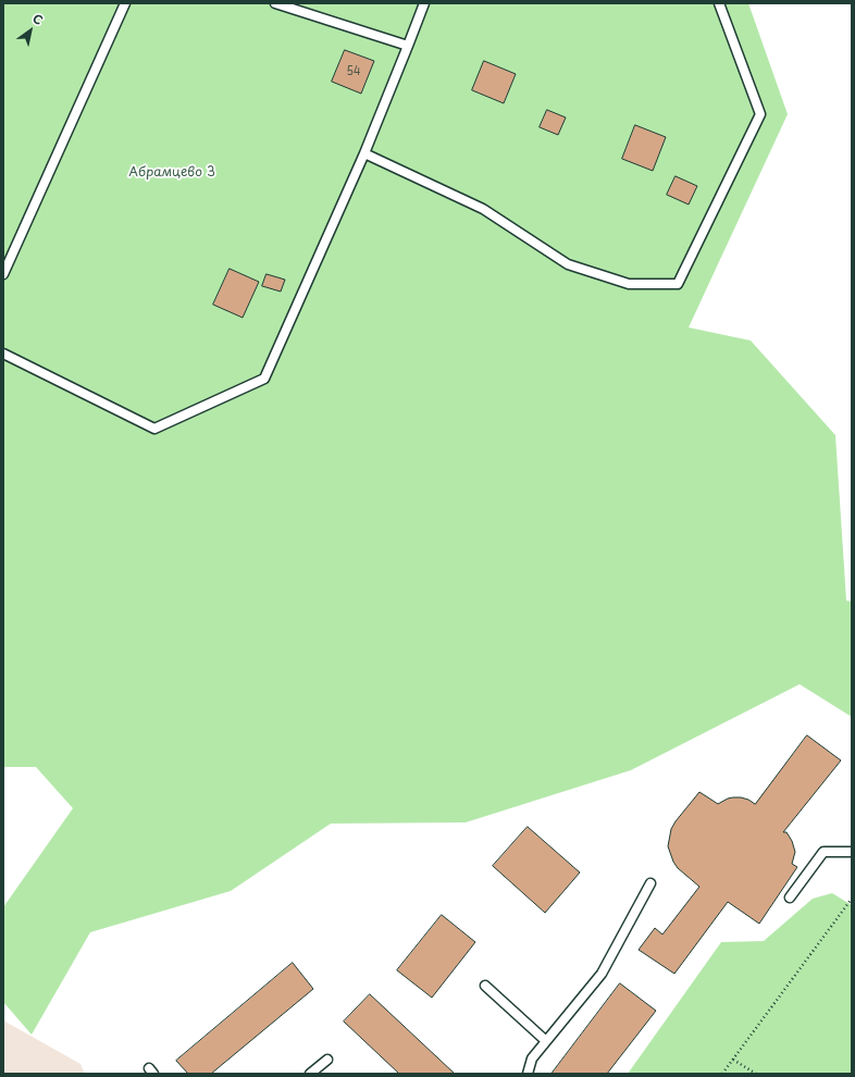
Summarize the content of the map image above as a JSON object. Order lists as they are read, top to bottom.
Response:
{
  "parks": ["Абрамцево 3"],
  "house_numbers": ["54"],
  "north": "top right"
}
